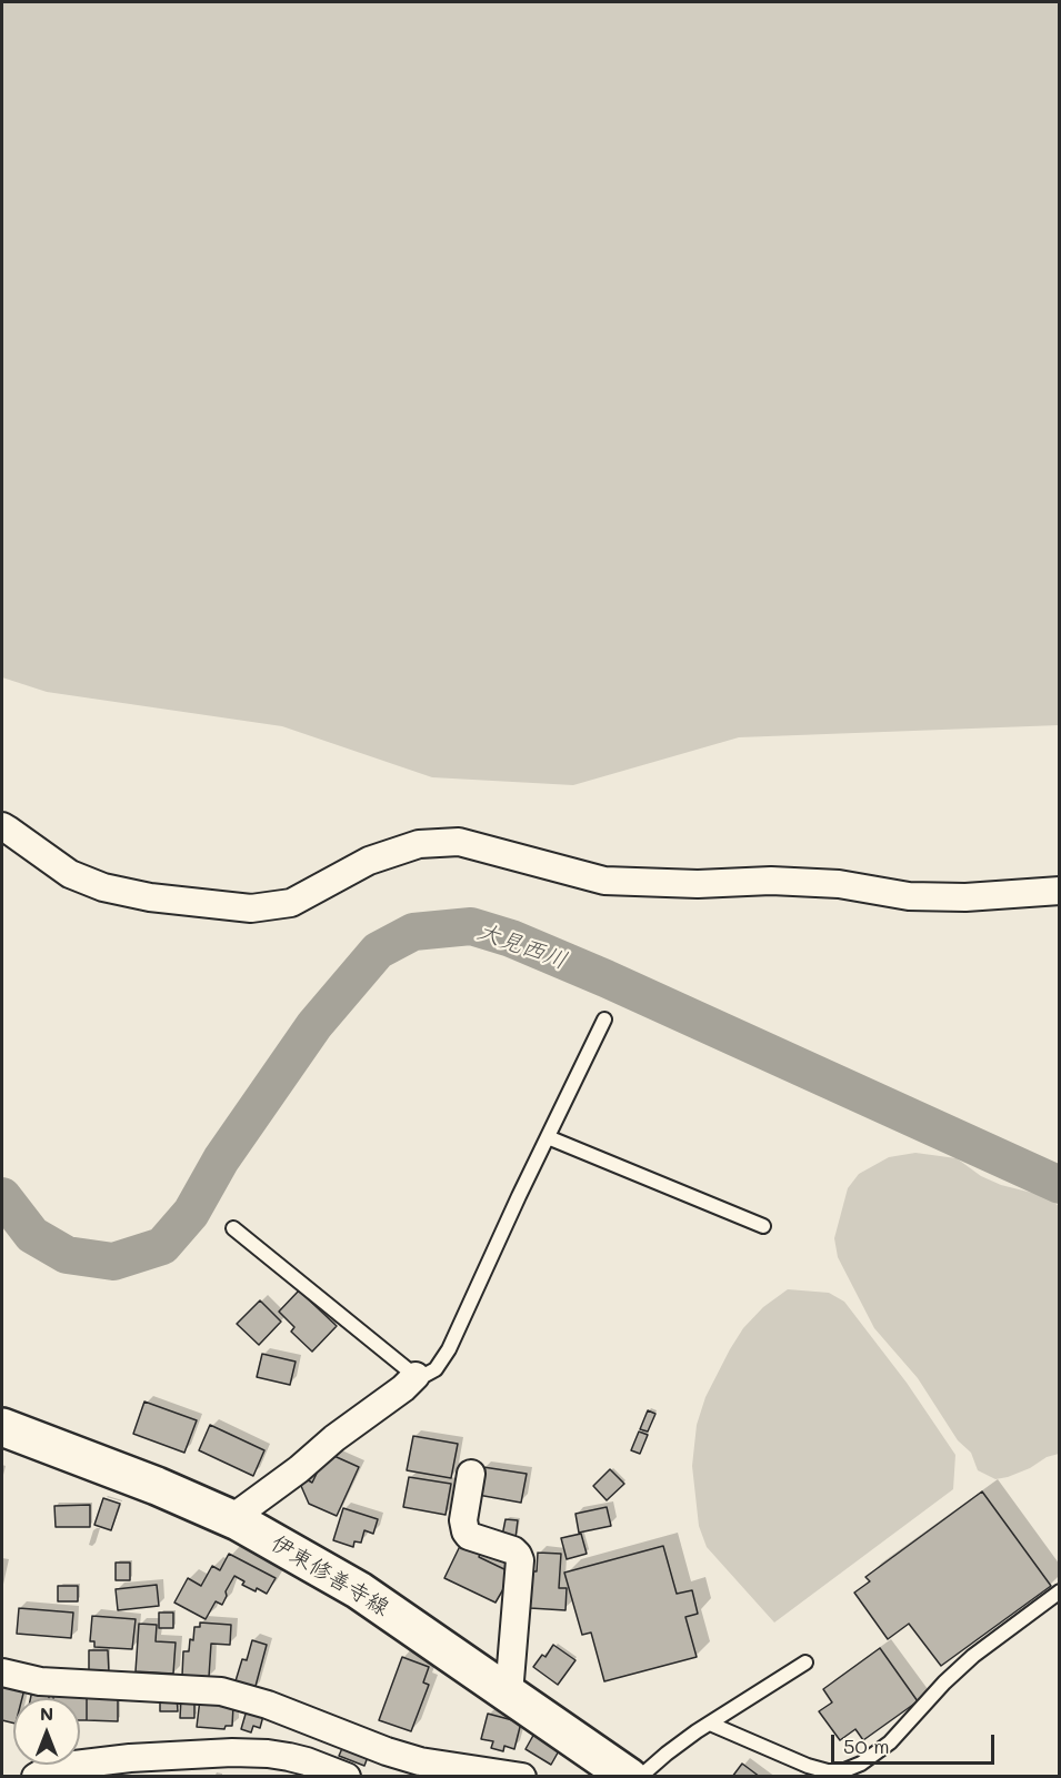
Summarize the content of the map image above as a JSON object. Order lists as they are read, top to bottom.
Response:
{
  "streets": {
    "main road": ["伊東修善寺線"]
  },
  "water": ["大見西川"],
  "scale_bar": "50 m",
  "north": "top"
}
